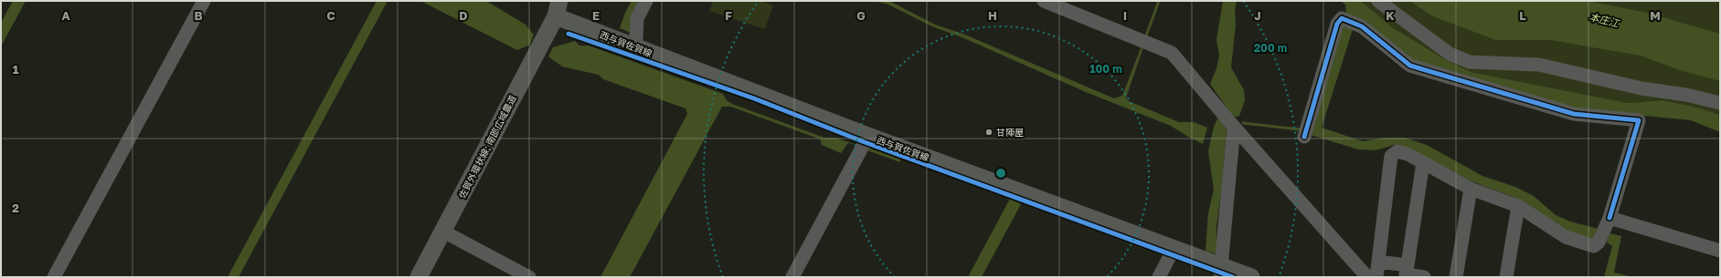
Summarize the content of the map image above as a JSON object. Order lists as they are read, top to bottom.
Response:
{
  "streets": {
    "main road": ["西与賀佐賀線", "佐賀外環状線; 南部広域農道"]
  },
  "crossings": [
    ["西与賀佐賀線", "佐賀外環状線; 南部広域農道"]
  ],
  "water": ["本庄江"],
  "places": ["甘陣屋"],
  "grid": {
    "columns": [
      "A",
      "B",
      "C",
      "D",
      "E",
      "F",
      "G",
      "H",
      "I",
      "J",
      "K",
      "L",
      "M"
    ],
    "rows": ["1", "2"]
  },
  "rings": ["200 m", "100 m"]
}
